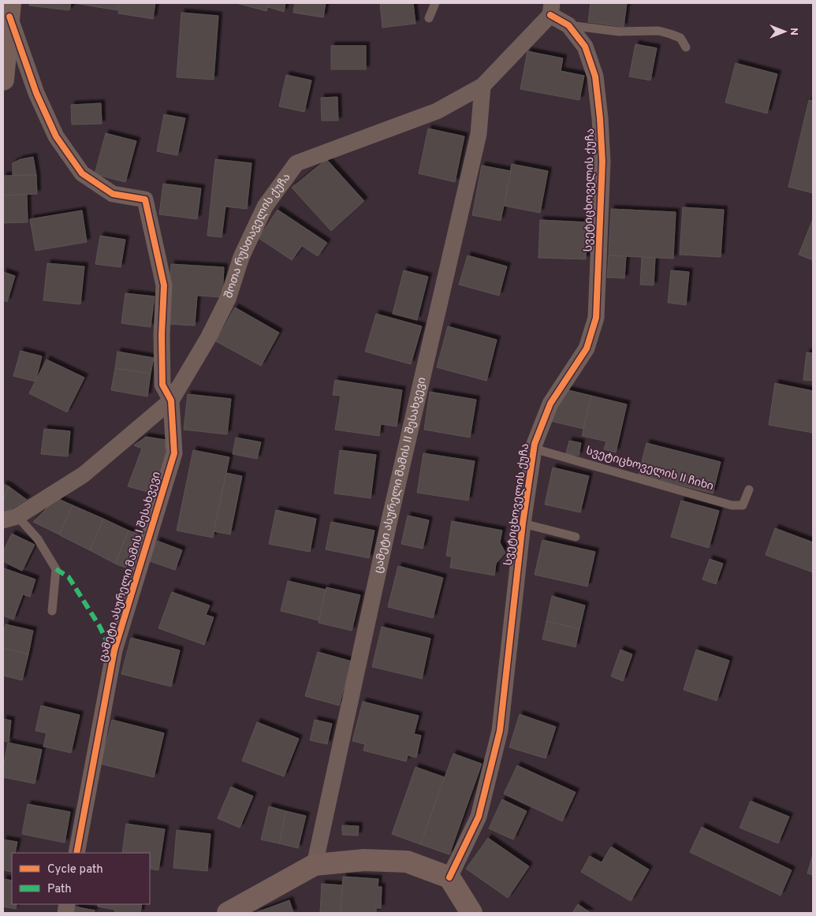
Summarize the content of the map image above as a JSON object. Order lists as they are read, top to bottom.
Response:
{
  "streets": {
    "street": [
      "სვეტიცხოველის ქუჩა",
      "შოთა რუსთაველის ქუჩა",
      "ცამეტი ასურელი მამის II შესახვევი",
      "ცამეტი ასურელი მამის I შესახვევი"
    ],
    "lane": ["სვეტიცხოველის II ჩიხი"]
  },
  "crossings": [
    ["სვეტიცხოველის ქუჩა", "შოთა რუსთაველის ქუჩა"],
    ["სვეტიცხოველის ქუჩა", "სვეტიცხოველის II ჩიხი"],
    ["შოთა რუსთაველის ქუჩა", "ცამეტი ასურელი მამის II შესახვევი"],
    ["შოთა რუსთაველის ქუჩა", "ცამეტი ასურელი მამის I შესახვევი"]
  ],
  "legend": ["Cycle path", "Path"],
  "north": "right"
}
